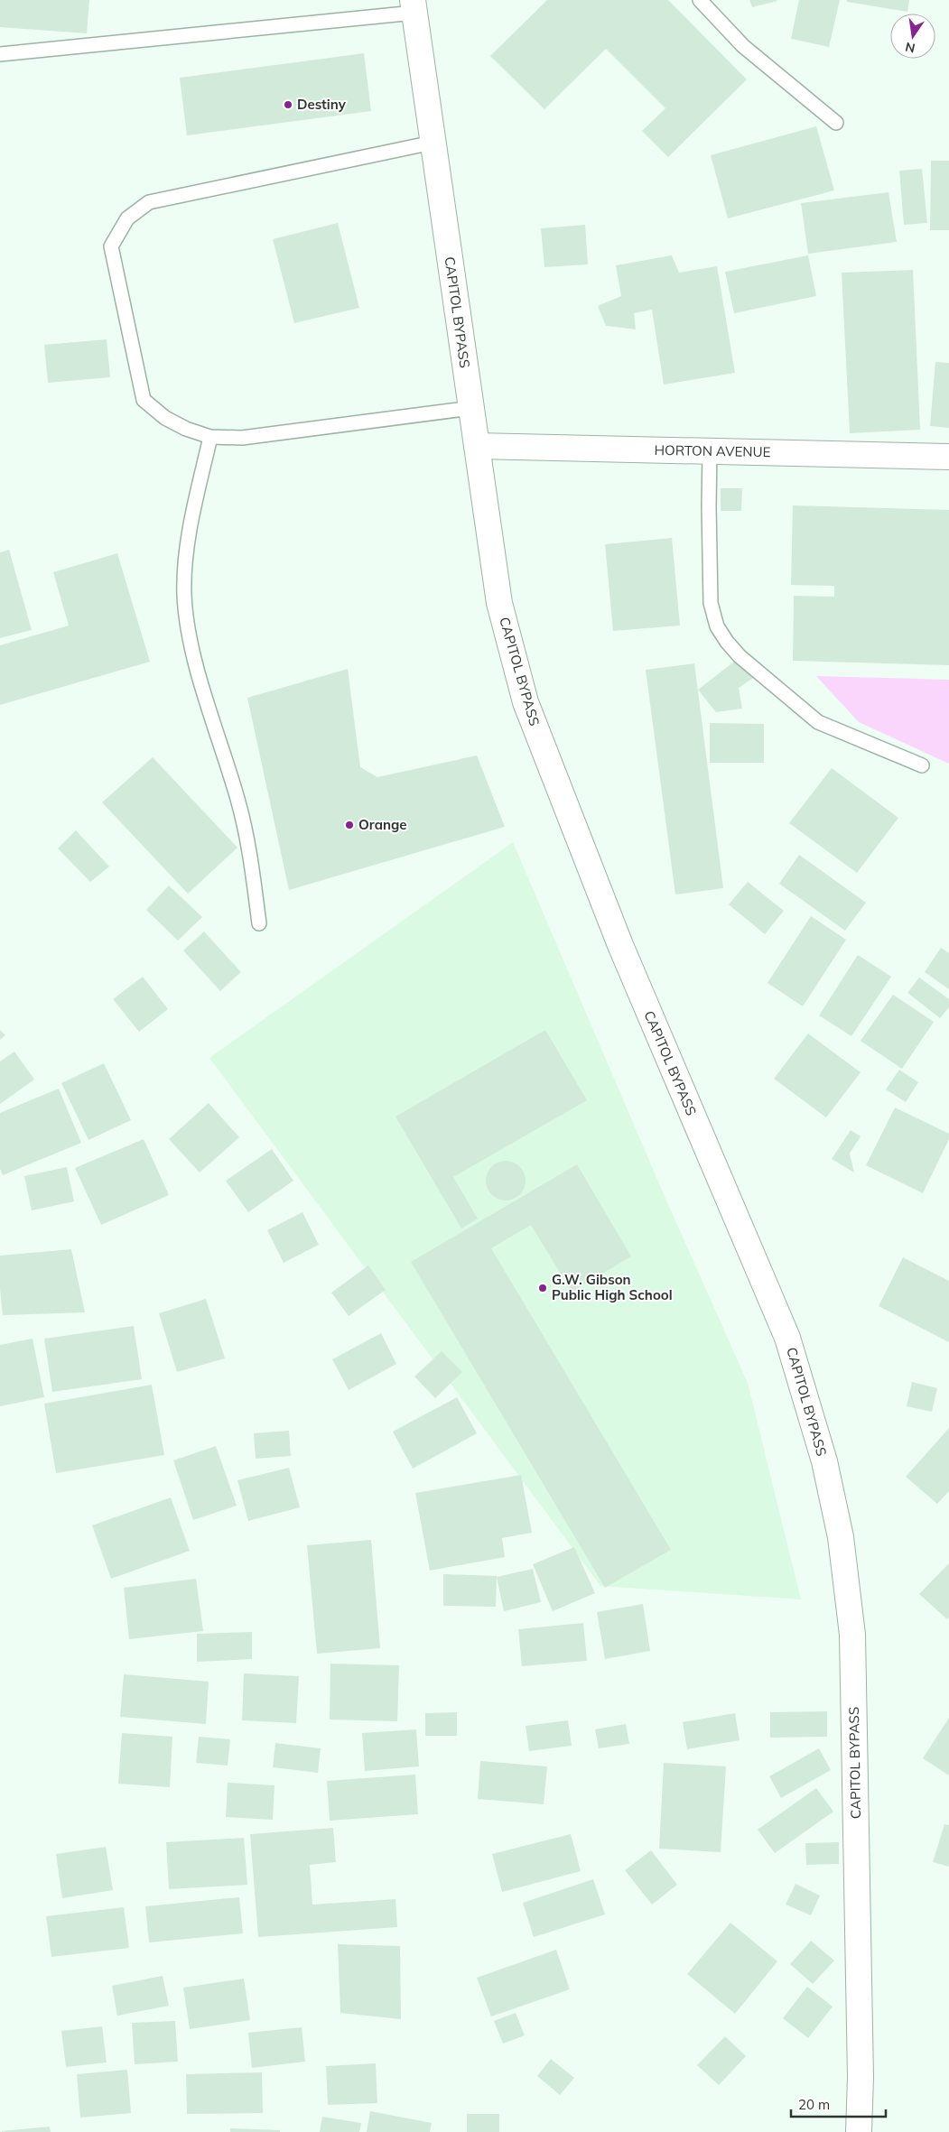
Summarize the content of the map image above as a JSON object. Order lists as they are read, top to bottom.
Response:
{
  "streets": {
    "main road": ["CAPITOL BYPASS", "HORTON AVENUE"]
  },
  "crossings": [
    ["CAPITOL BYPASS", "HORTON AVENUE"]
  ],
  "places": ["Destiny", "Orange", "G.W. Gibson Public High School"],
  "scale_bar": "20 m",
  "north": "bottom"
}
